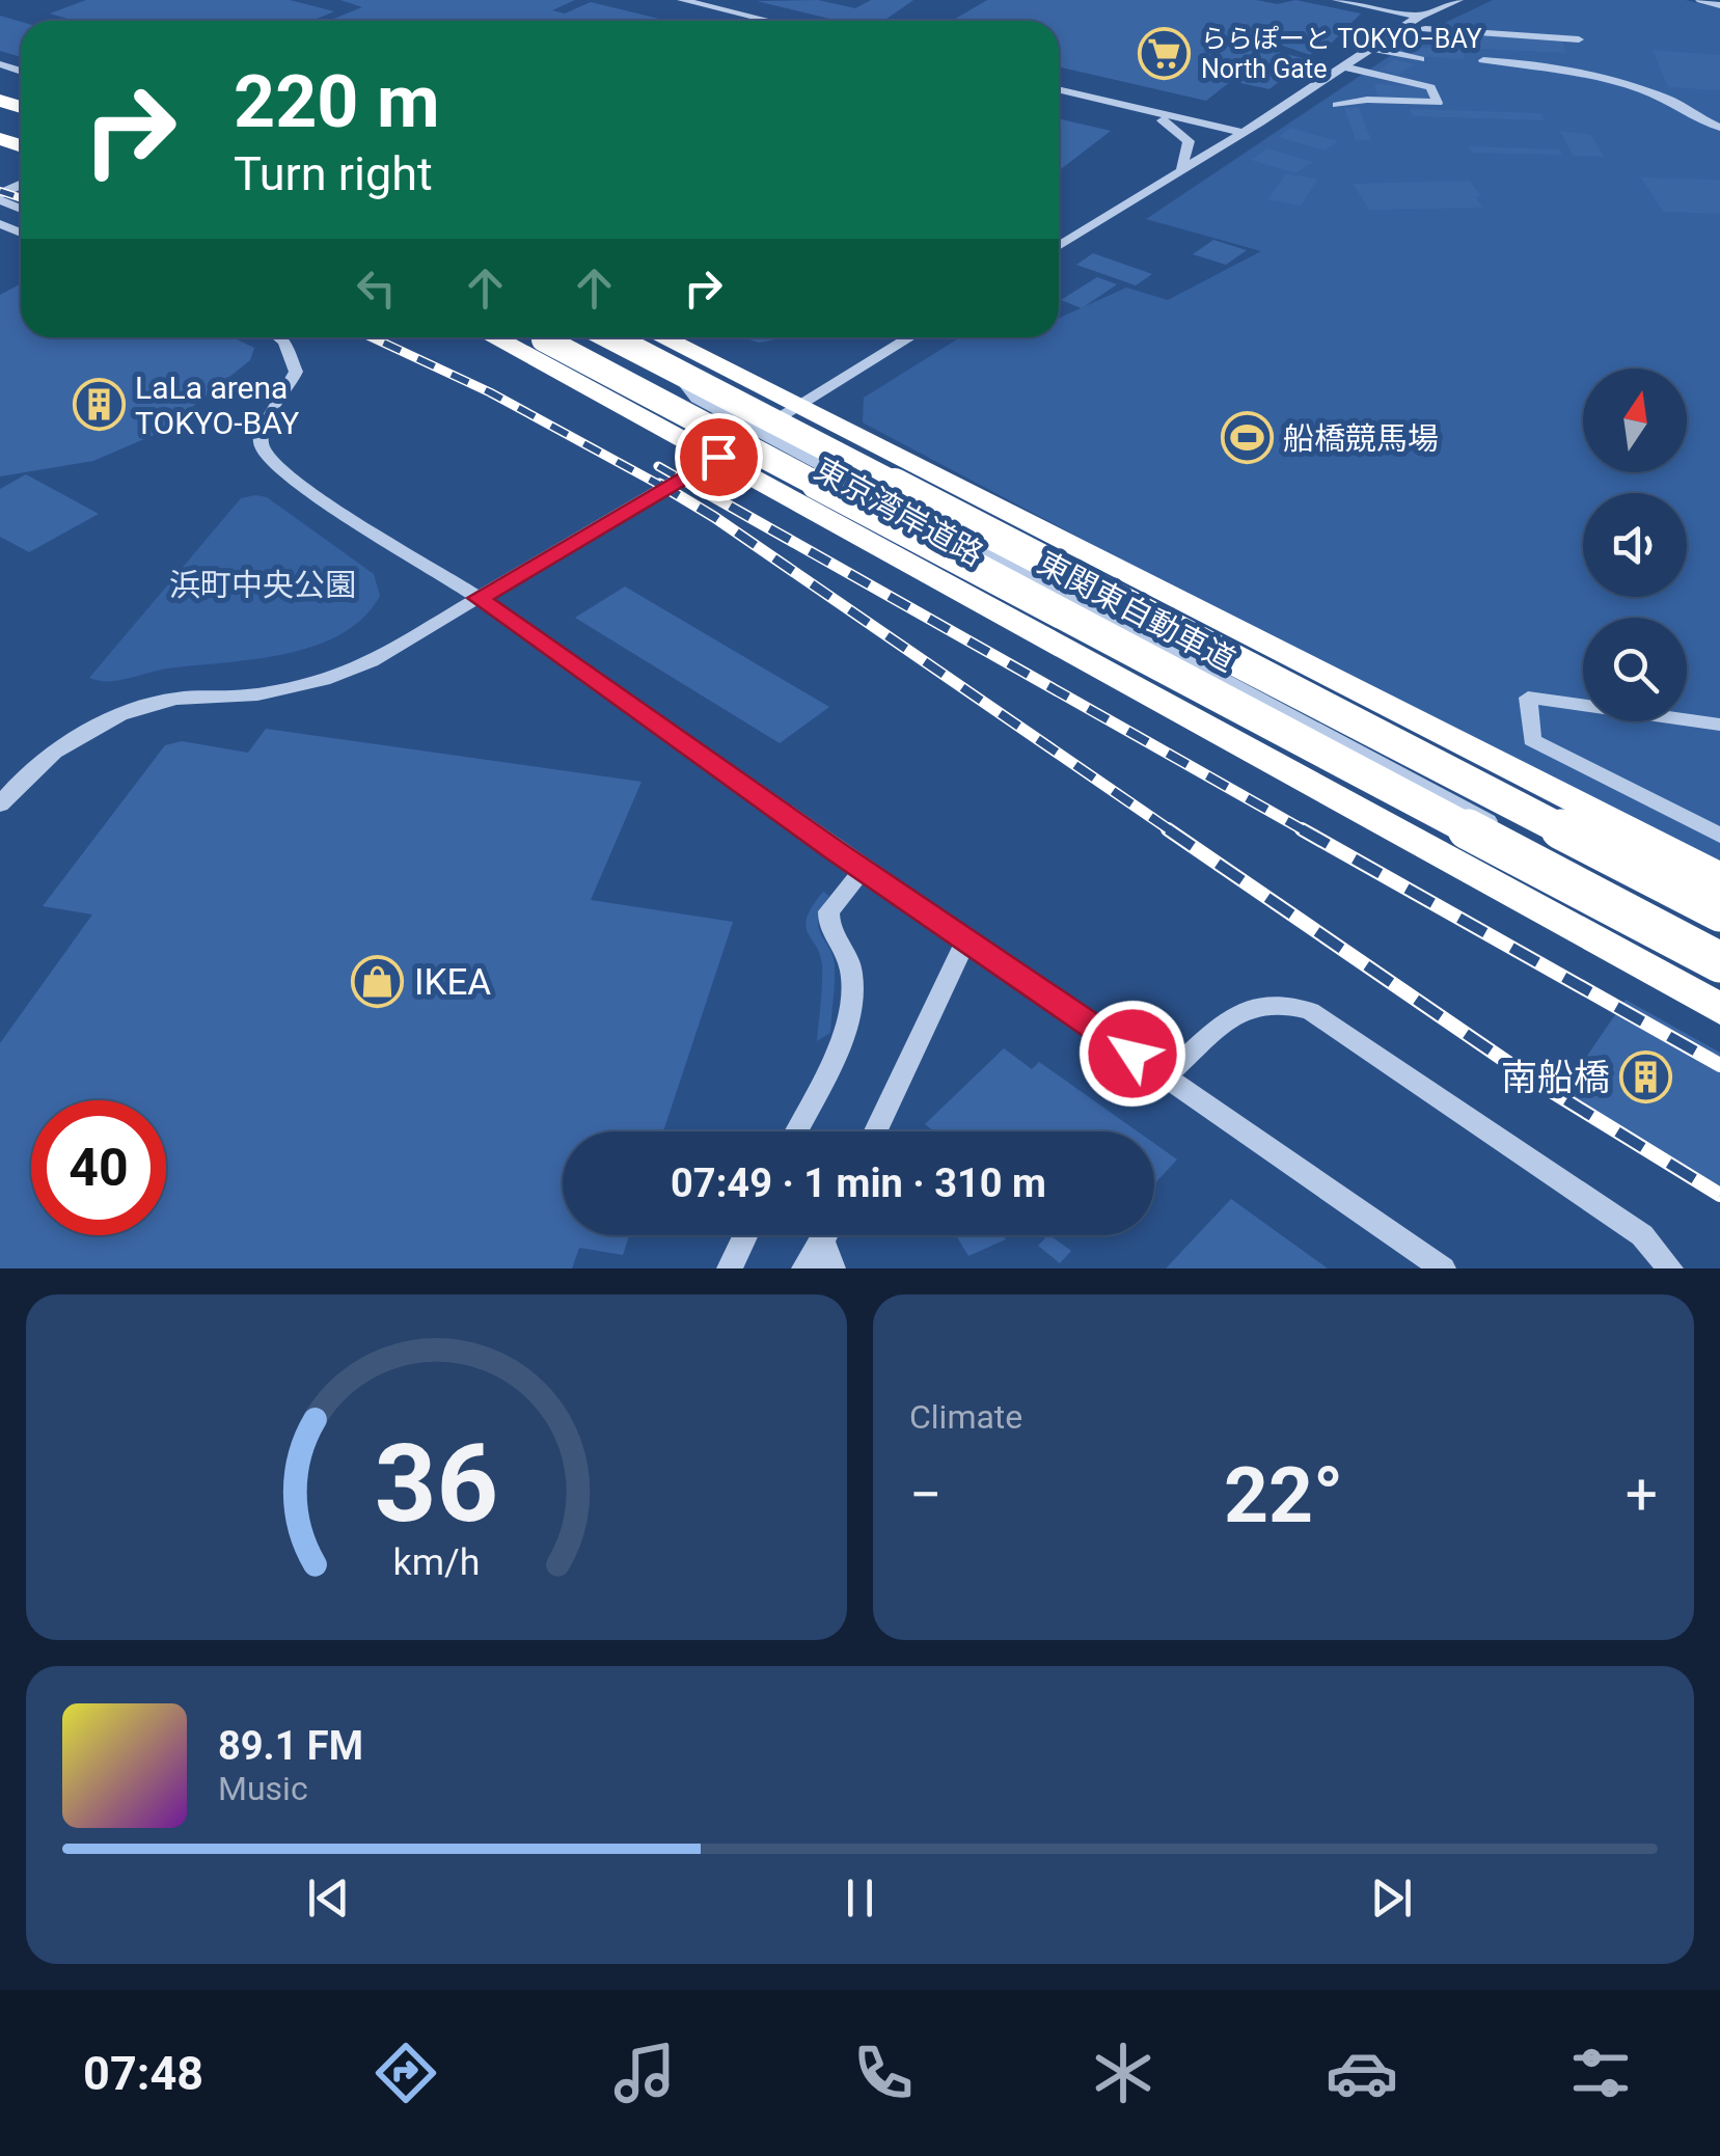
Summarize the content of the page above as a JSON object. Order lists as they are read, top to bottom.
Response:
{
  "streets": {
    "highway": ["東京湾岸道路", "東関東自動車道"]
  },
  "parks": ["浜町中央公園"],
  "places": {
    "supermarket": ["ららぽーと TOKYO−BAY North Gate"],
    "building": ["LaLa arena TOKYO-BAY", "南船橋"],
    "sports": ["船橋競馬場"],
    "shop": ["IKEA"]
  },
  "north": "top",
  "page": {
    "turn": ["220 m", "Turn right"],
    "limit": "40",
    "trip": "07:49 · 1 min · 310 m",
    "tile": "Climate",
    "heat": ["−", "22°", "+"],
    "song": ["89.1 FM", "Music"],
    "tabs": "07:48",
    "gauge": ["36", "km/h"]
  }
}
